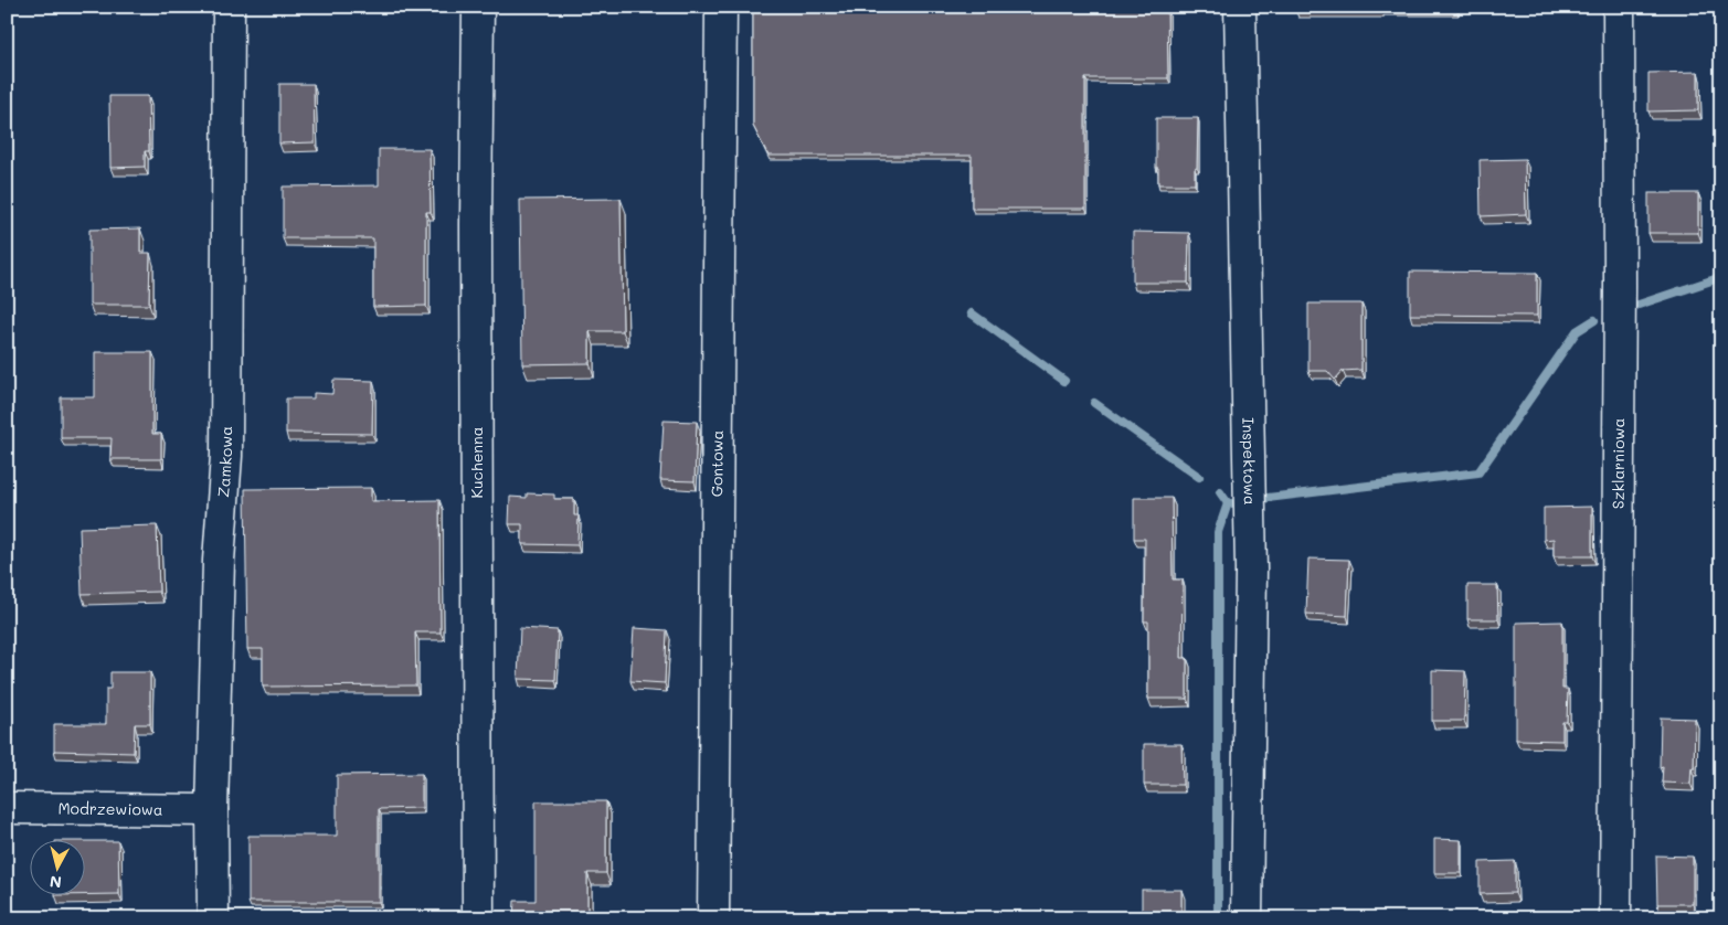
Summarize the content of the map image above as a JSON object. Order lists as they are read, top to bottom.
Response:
{
  "streets": {
    "street": [
      "Zamkowa",
      "Kuchenna",
      "Gontowa",
      "Inspektowa",
      "Szklarniowa",
      "Modrzewiowa"
    ]
  },
  "crossings": [
    ["Zamkowa", "Modrzewiowa"]
  ],
  "north": "bottom"
}
